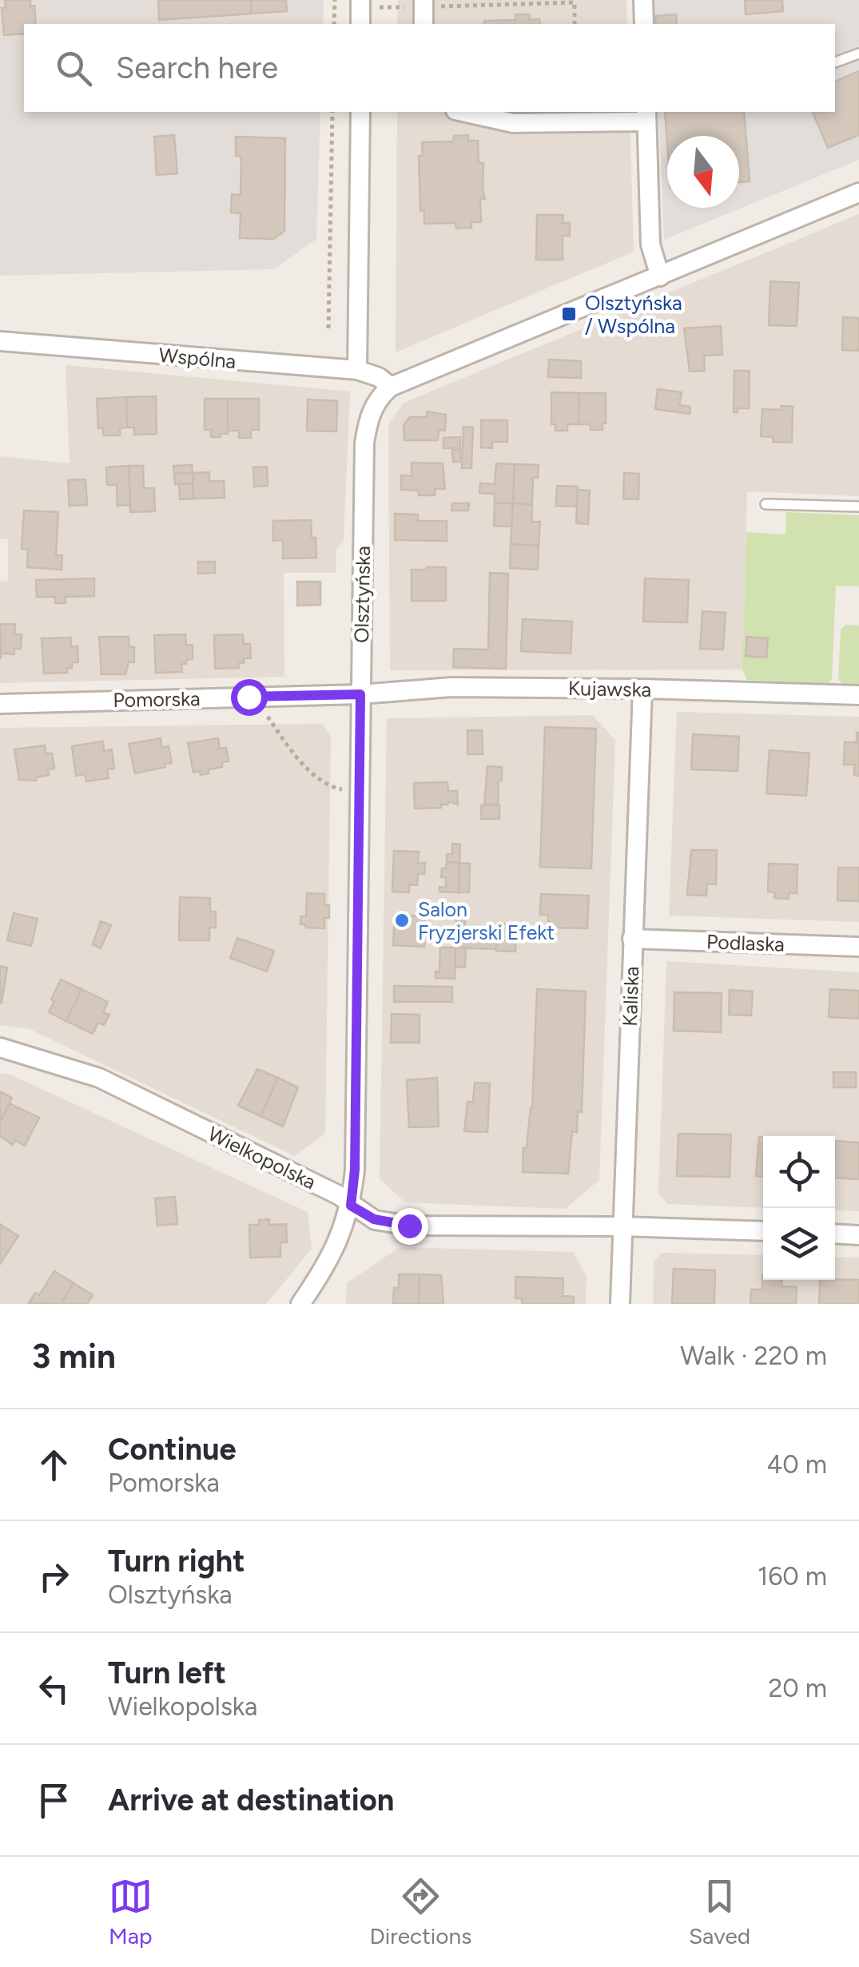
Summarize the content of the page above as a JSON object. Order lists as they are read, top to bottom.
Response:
{
  "streets": {
    "street": [
      "Wspólna",
      "Olsztyńska",
      "Kujawska",
      "Pomorska",
      "Podlaska",
      "Kaliska",
      "Wielkopolska"
    ]
  },
  "crossings": [
    ["Wspólna", "Olsztyńska"],
    ["Olsztyńska", "Kujawska"],
    ["Olsztyńska", "Pomorska"],
    ["Olsztyńska", "Wielkopolska"],
    ["Kujawska", "Pomorska"],
    ["Kujawska", "Kaliska"],
    ["Podlaska", "Kaliska"],
    ["Kaliska", "Wielkopolska"]
  ],
  "places": {
    "transit": ["Olsztyńska / Wspólna"],
    "other": ["Salon Fryzjerski Efekt"]
  },
  "north": "bottom",
  "page": {
    "search": "Search here",
    "heading": ["3 min", "Walk · 220 m"],
    "list": [
      ["Continue", "Pomorska", "40 m"],
      ["Turn right", "Olsztyńska", "160 m"],
      ["Turn left", "Wielkopolska", "20 m"],
      "Arrive at destination"
    ],
    "nav": ["Map", "Directions", "Saved"]
  }
}
